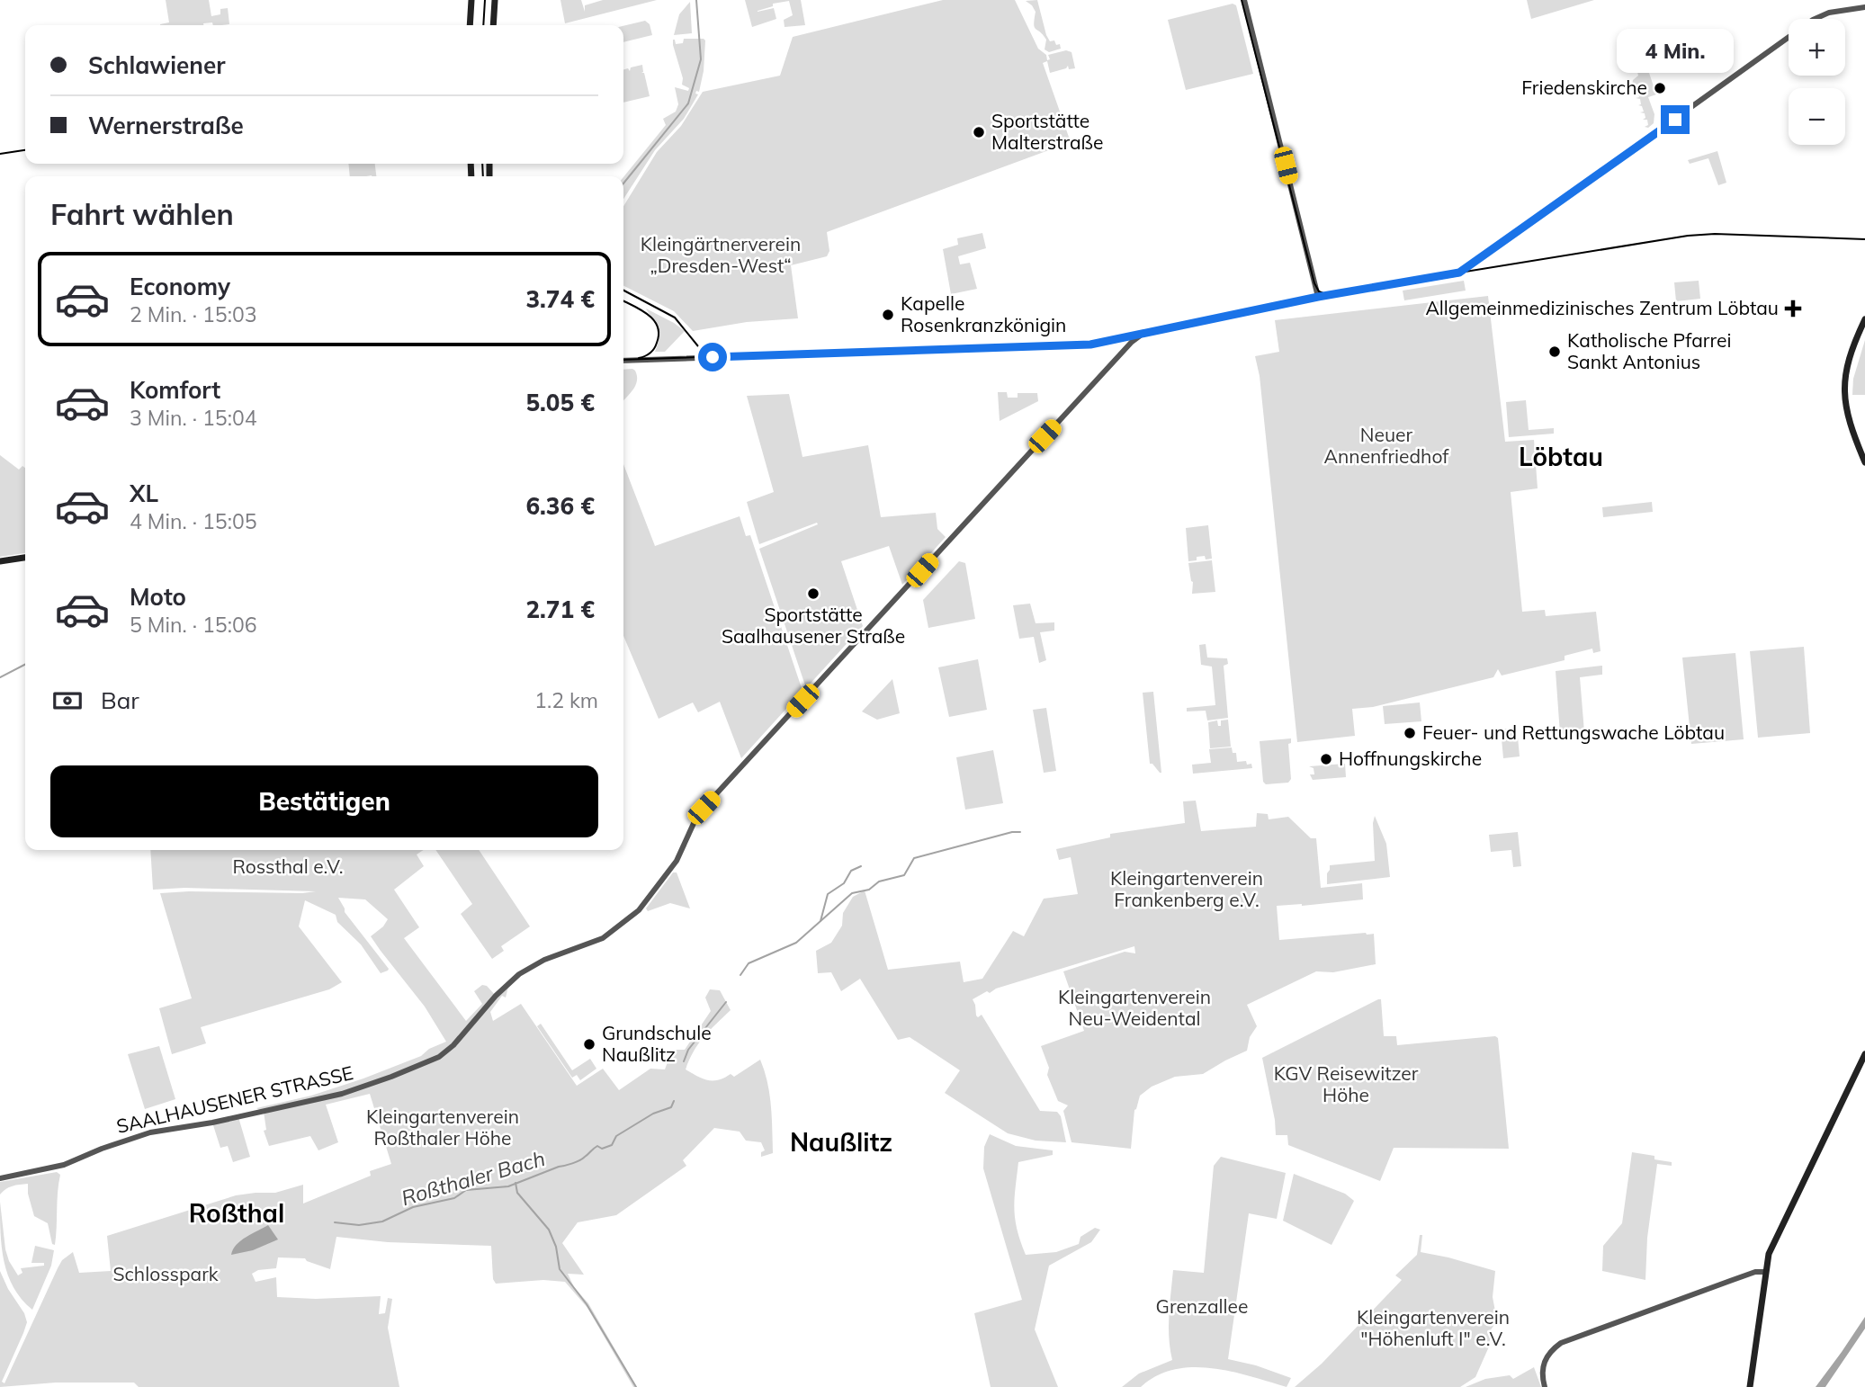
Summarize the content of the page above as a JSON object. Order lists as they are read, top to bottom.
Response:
{
  "streets": {
    "street": ["SAALHAUSENER STRASSE"]
  },
  "districts": ["Löbtau", "Naußlitz", "Roßthal"],
  "water": ["Roßthaler Bach"],
  "parks": [
    "Kleingärtnerverein „Dresden-West“",
    "Neuer Annenfriedhof",
    "Rossthal e.V.",
    "Kleingartenverein Frankenberg e.V.",
    "Kleingartenverein Neu-Weidental",
    "KGV Reisewitzer Höhe",
    "Kleingartenverein Roßthaler Höhe",
    "Schlosspark",
    "Grenzallee",
    "Kleingartenverein \"Höhenluft I\" e.V."
  ],
  "places": {
    "other": [
      "Friedenskirche",
      "Sportstätte Malterstraße",
      "Kapelle Rosenkranzkönigin",
      "Katholische Pfarrei Sankt Antonius",
      "Sportstätte Saalhausener Straße",
      "Feuer- und Rettungswache Löbtau",
      "Hoffnungskirche",
      "Grundschule Naußlitz"
    ],
    "health": ["Allgemeinmedizinisches Zentrum Löbtau"]
  },
  "page": {
    "map_buttons": ["+", "−"],
    "banner": ["Schlawiener", "Wernerstraße"],
    "bubble": "4 Min.",
    "heading": "Fahrt wählen",
    "list": [
      {
        "name": "Economy",
        "note": "2 Min. · 15:03",
        "value": "3.74 €"
      },
      {
        "name": "Komfort",
        "note": "3 Min. · 15:04",
        "value": "5.05 €"
      },
      {
        "name": "XL",
        "note": "4 Min. · 15:05",
        "value": "6.36 €"
      },
      {
        "name": "Moto",
        "note": "5 Min. · 15:06",
        "value": "2.71 €"
      }
    ],
    "pay": ["Bar", "1.2 km"],
    "buttons": "Bestätigen"
  }
}
